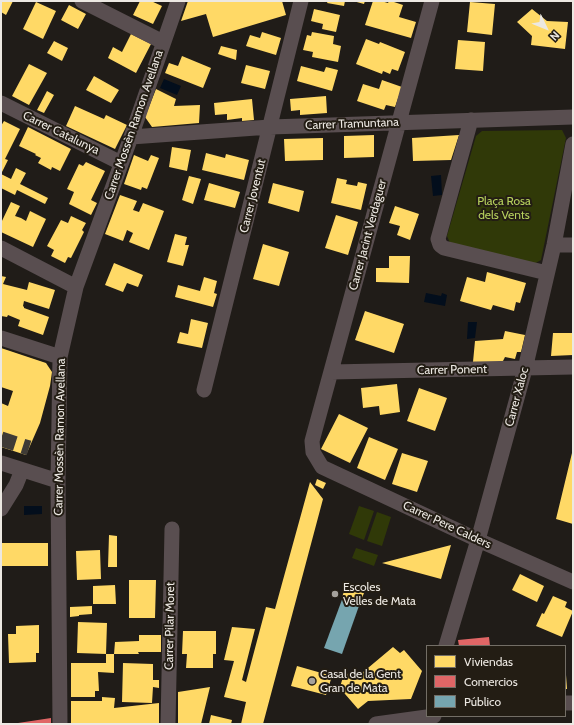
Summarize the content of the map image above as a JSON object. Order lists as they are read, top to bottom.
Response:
{
  "streets": {
    "street": [
      "Carrer Tramuntana",
      "Carrer Mossèn Ramon Avellana",
      "Carrer Catalunya",
      "Carrer Joventut",
      "Carrer Jacint Verdaguer",
      "Carrer Ponent",
      "Carrer Xaloc",
      "Carrer Pere Calders",
      "Carrer Pilar Moret"
    ]
  },
  "crossings": [
    ["Carrer Tramuntana", "Carrer Mossèn Ramon Avellana"],
    ["Carrer Tramuntana", "Carrer Joventut"],
    ["Carrer Tramuntana", "Carrer Jacint Verdaguer"],
    ["Carrer Mossèn Ramon Avellana", "Carrer Catalunya"],
    ["Carrer Jacint Verdaguer", "Carrer Ponent"],
    ["Carrer Jacint Verdaguer", "Carrer Pere Calders"],
    ["Carrer Ponent", "Carrer Xaloc"],
    ["Carrer Xaloc", "Carrer Pere Calders"]
  ],
  "parks": ["Plaça Rosa dels Vents"],
  "places": ["Escoles Velles de Mata", "Casal de la Gent Gran de Mata"],
  "legend": ["Viviendas", "Comercios", "Público"],
  "north": "bottom right"
}
